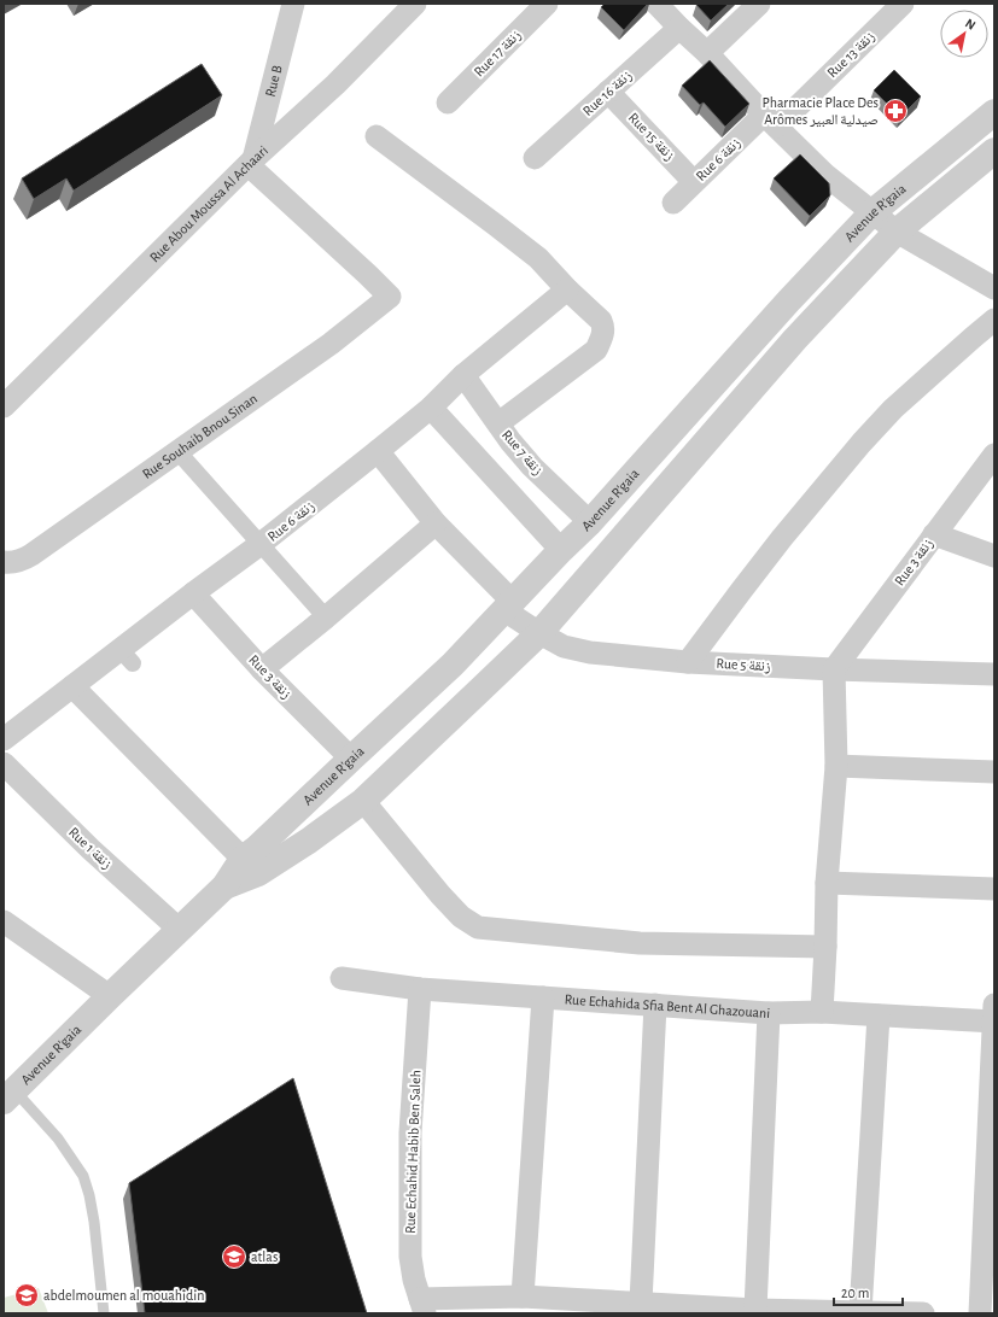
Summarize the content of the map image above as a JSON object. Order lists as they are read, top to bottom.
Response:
{
  "streets": {
    "street": [
      "Rue 17 زنقة",
      "Rue 13 زنقة",
      "Rue B",
      "Rue 16 زنقة",
      "Rue 15 زنقة",
      "Rue 6 زنقة",
      "Rue Abou Moussa Al Achaari",
      "Avenue R'gaia",
      "Rue Souhaib Bnou Sinan",
      "Rue 7 زنقة",
      "Rue 3 زنقة",
      "Rue 5 زنقة",
      "Rue 1 زنقة",
      "Rue Echahida Sfia Bent Al Ghazouani",
      "Rue Echahid Habib Ben Saleh"
    ]
  },
  "crossings": [
    ["Rue 13 زنقة", "Rue 6 زنقة"],
    ["Rue B", "Rue Abou Moussa Al Achaari"],
    ["Rue B", "Rue Souhaib Bnou Sinan"],
    ["Rue 16 زنقة", "Rue 15 زنقة"],
    ["Rue 15 زنقة", "Rue 6 زنقة"],
    ["Rue 6 زنقة", "Rue 7 زنقة"],
    ["Rue 6 زنقة", "Rue 3 زنقة"],
    ["Rue 6 زنقة", "Rue 5 زنقة"],
    ["Rue Abou Moussa Al Achaari", "Rue Souhaib Bnou Sinan"],
    ["Avenue R'gaia", "Rue 7 زنقة"],
    ["Avenue R'gaia", "Rue 3 زنقة"],
    ["Avenue R'gaia", "Rue 5 زنقة"],
    ["Avenue R'gaia", "Rue 1 زنقة"],
    ["Rue 3 زنقة", "Rue 5 زنقة"],
    ["Rue Echahida Sfia Bent Al Ghazouani", "Rue Echahid Habib Ben Saleh"]
  ],
  "places": {
    "pharmacy": ["Pharmacie Place Des Arômes صيدلية العبير"],
    "school or university": ["atlas", "abdelmoumen al mouahidin"]
  },
  "scale_bar": "20 m",
  "north": "top right"
}
